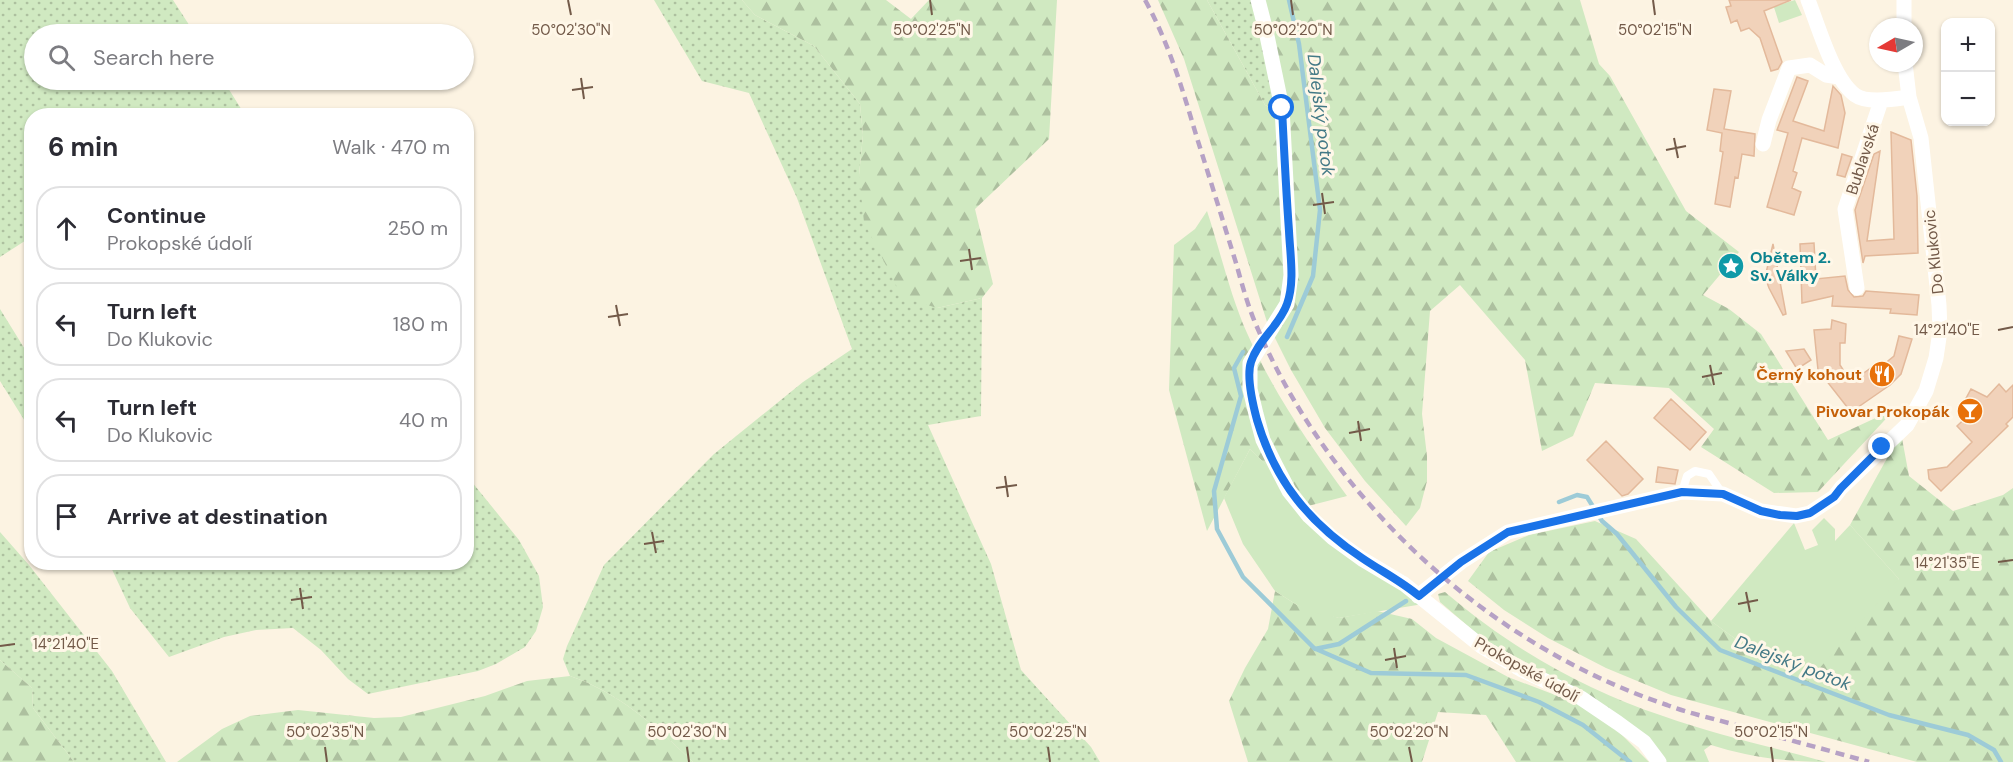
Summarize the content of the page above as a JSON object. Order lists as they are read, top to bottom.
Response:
{
  "streets": {
    "street": ["Bublavská", "Do Klukovic", "Prokopské údolí"]
  },
  "crossings": [
    ["Do Klukovic", "Prokopské údolí"]
  ],
  "water": ["Dalejský potok"],
  "places": {
    "place": ["Obětem 2. Sv. Války"],
    "restaurant": ["Černý kohout"],
    "bar": ["Pivovar Prokopák"]
  },
  "north": "left",
  "page": {
    "map_buttons": ["+", "−"],
    "search": "Search here",
    "heading": ["6 min", "Walk · 470 m"],
    "list": [
      ["Continue", "Prokopské údolí", "250 m"],
      ["Turn left", "Do Klukovic", "180 m"],
      ["Turn left", "Do Klukovic", "40 m"],
      "Arrive at destination"
    ]
  },
  "coordinates": [
    "50°02'30\"N",
    "50°02'25\"N",
    "50°02'20\"N",
    "50°02'15\"N",
    "14°21'40\"E",
    "14°21'35\"E",
    "50°02'35\"N"
  ]
}
